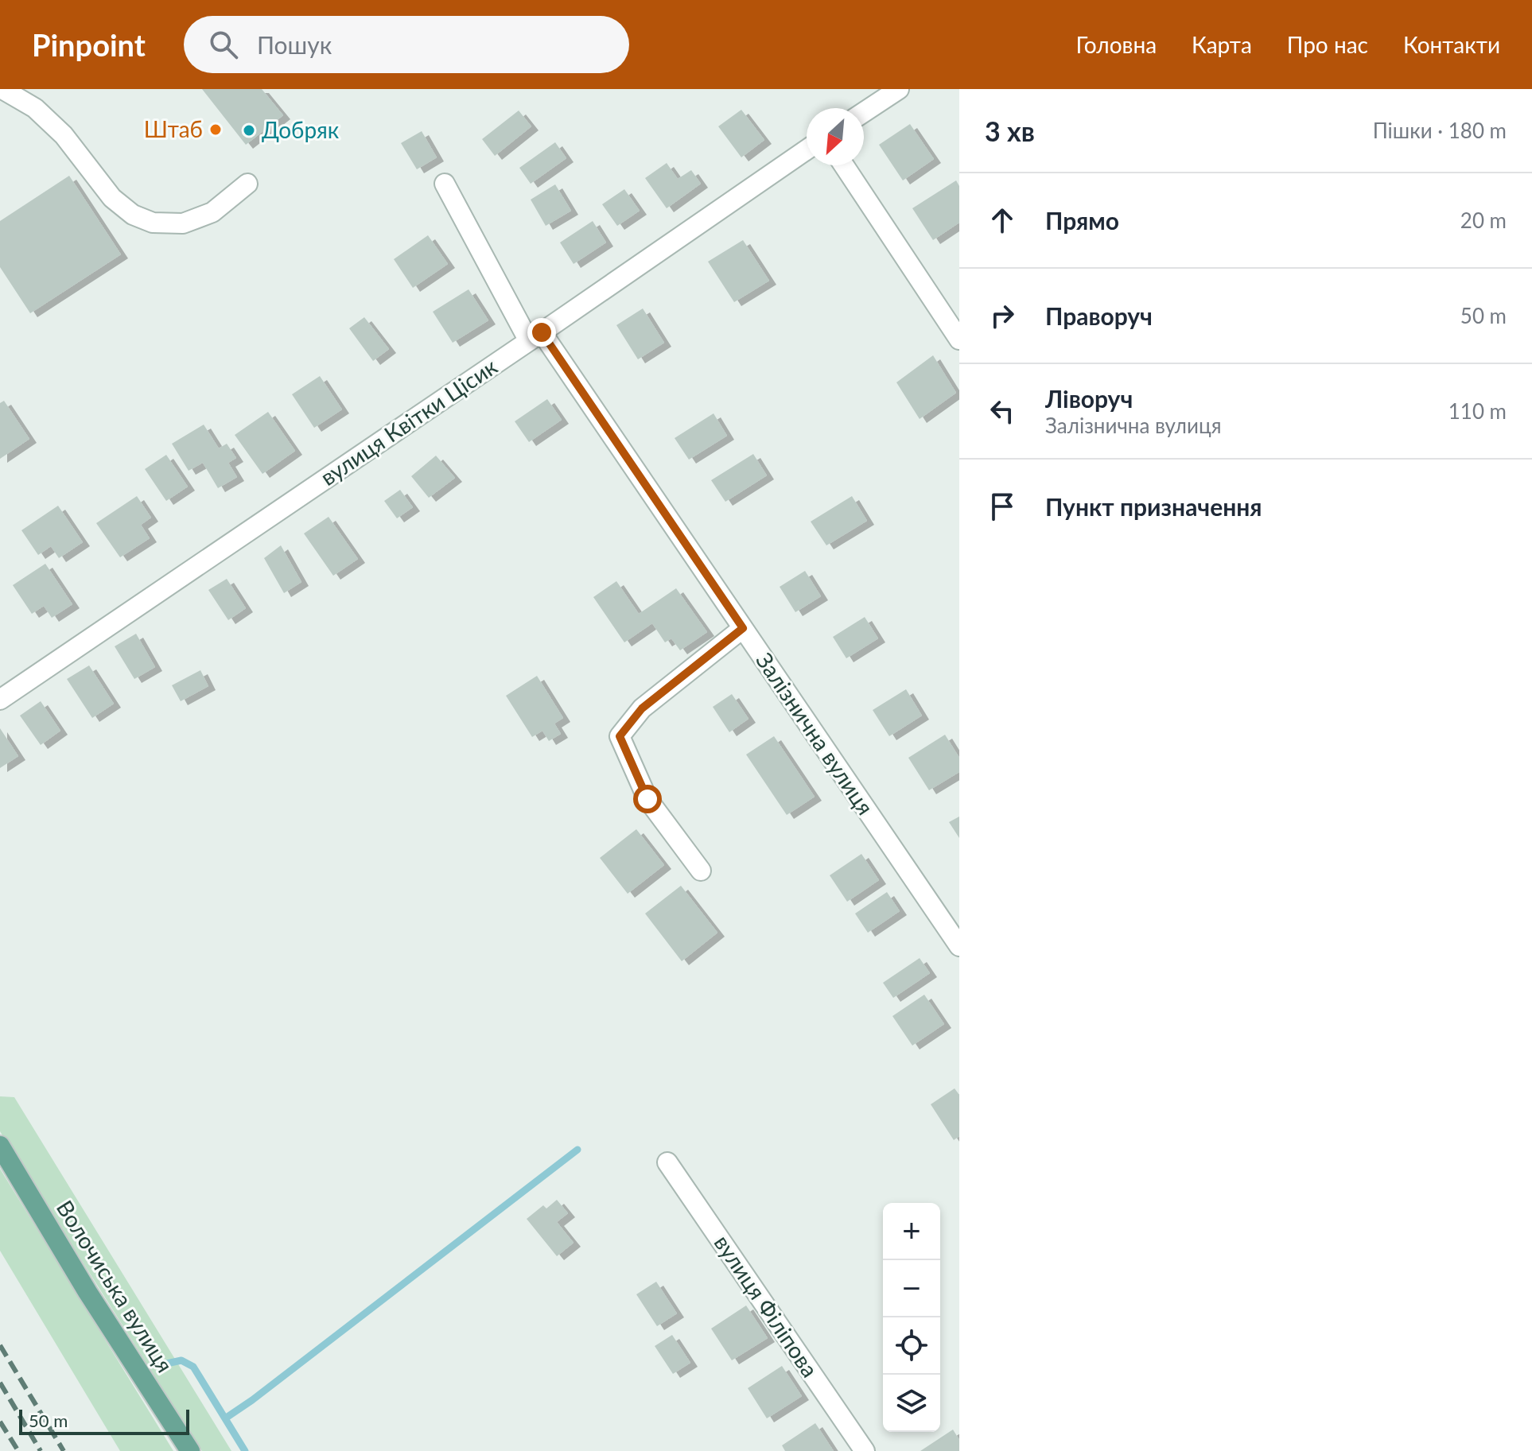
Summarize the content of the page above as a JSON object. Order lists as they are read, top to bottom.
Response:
{
  "streets": {
    "main road": ["Волочиська вулиця"],
    "street": ["вулиця Квітки Цісик", "Залізнична вулиця", "вулиця Філіпова"]
  },
  "crossings": [
    ["вулиця Квітки Цісик", "Залізнична вулиця"]
  ],
  "places": ["Штаб", "Добряк"],
  "scale_bar": "50 m",
  "north": "bottom left",
  "page": {
    "header": "Pinpoint",
    "search": "Пошук",
    "nav": [
      "Головна",
      "Карта",
      "Про нас",
      "Контакти"
    ],
    "heading": ["3 хв", "Пішки · 180 m"],
    "list": [
      ["Прямо", "20 m"],
      ["Праворуч", "50 m"],
      ["Ліворуч", "Залізнична вулиця", "110 m"],
      "Пункт призначення"
    ],
    "map_buttons": ["+", "−"],
    "scale": "50 m"
  }
}
